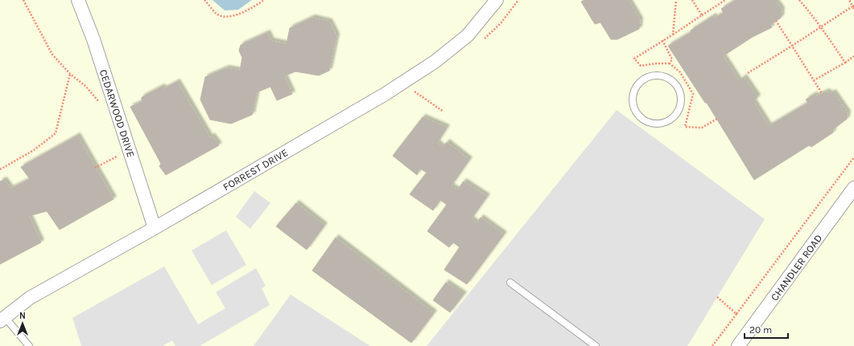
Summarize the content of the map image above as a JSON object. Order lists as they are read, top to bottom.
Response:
{
  "streets": {
    "street": ["CEDARWOOD DRIVE", "FORREST DRIVE", "CHANDLER ROAD"]
  },
  "crossings": [
    ["CEDARWOOD DRIVE", "FORREST DRIVE"]
  ],
  "scale_bar": "20 m",
  "north": "top"
}
